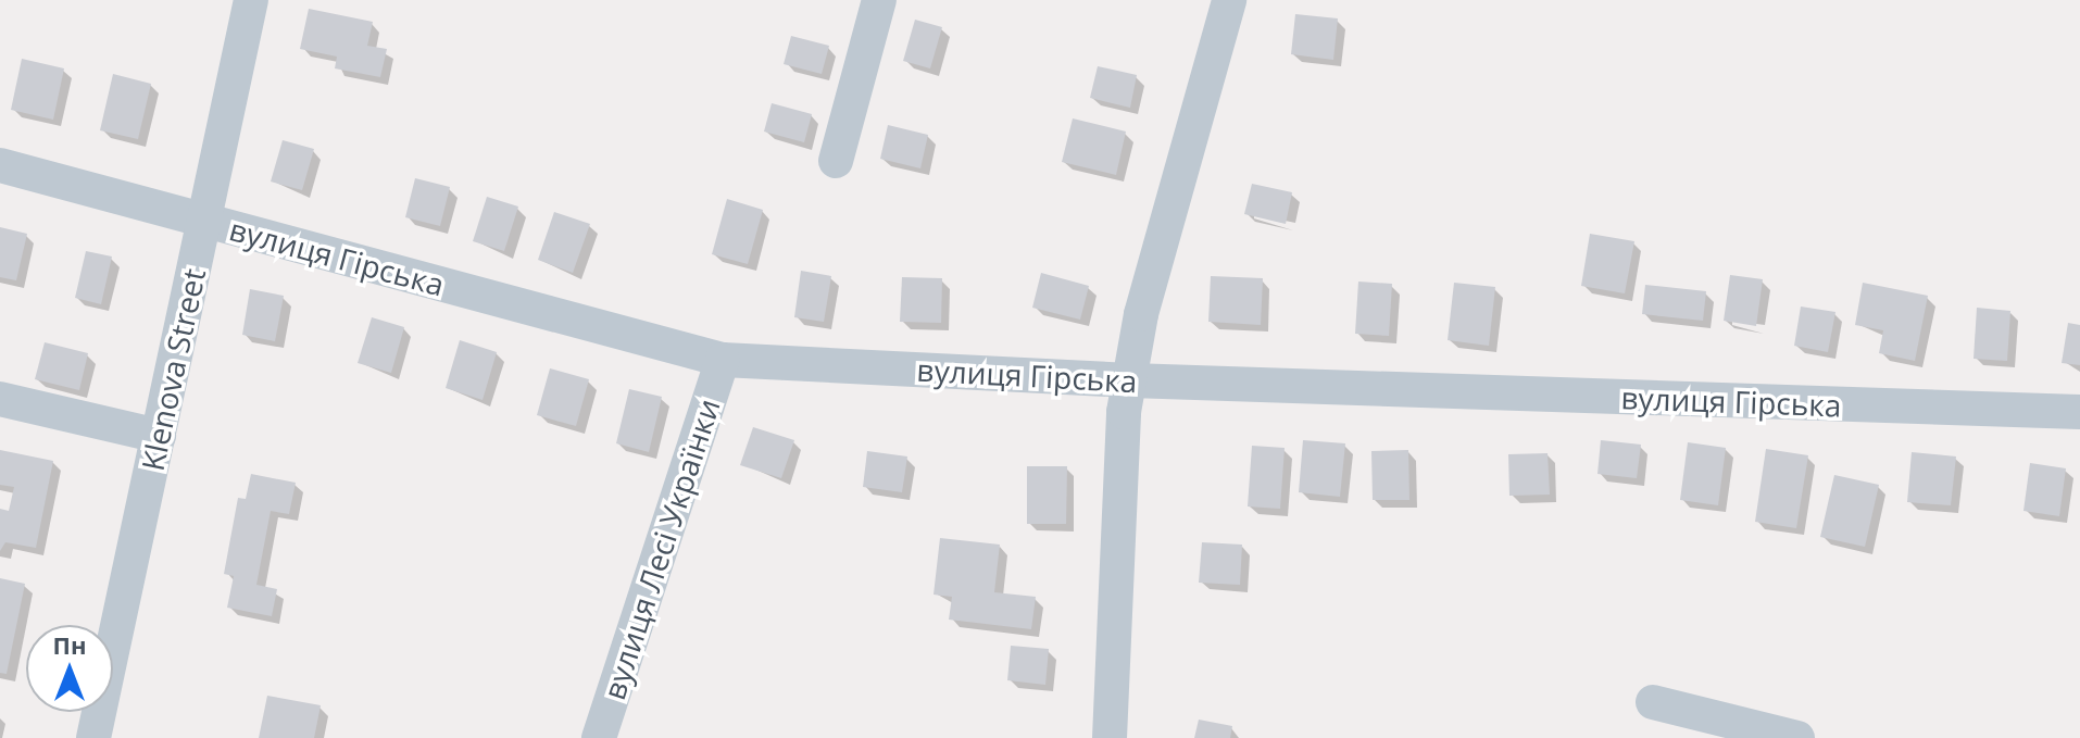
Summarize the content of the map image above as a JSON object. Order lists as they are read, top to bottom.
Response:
{
  "streets": {
    "street": ["вулиця Гірська", "Klenova Street", "вулиця Лесі Українки"]
  },
  "crossings": [
    ["вулиця Гірська", "Klenova Street"],
    ["вулиця Гірська", "вулиця Лесі Українки"]
  ],
  "north": "top"
}
